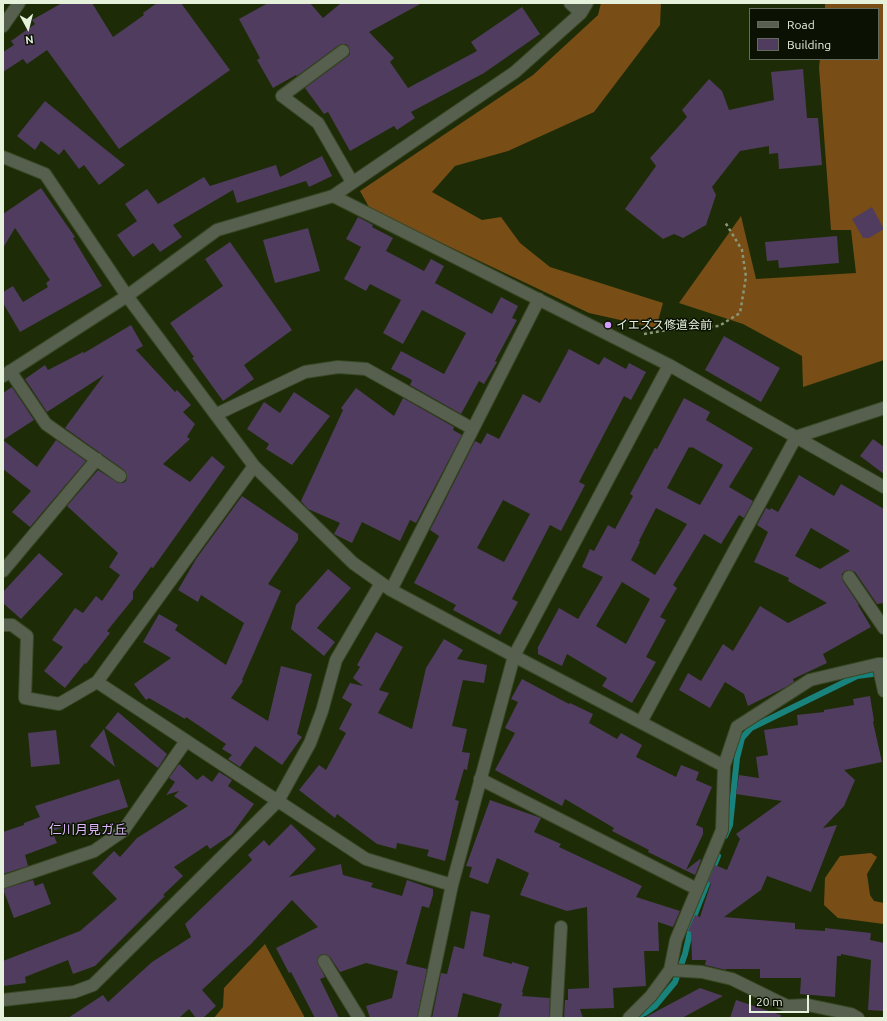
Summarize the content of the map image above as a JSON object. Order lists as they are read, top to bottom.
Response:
{
  "districts": ["仁川月見ガ丘"],
  "places": ["イエズス修道会前"],
  "legend": ["Road", "Building"],
  "scale_bar": "20 m",
  "north": "bottom"
}
